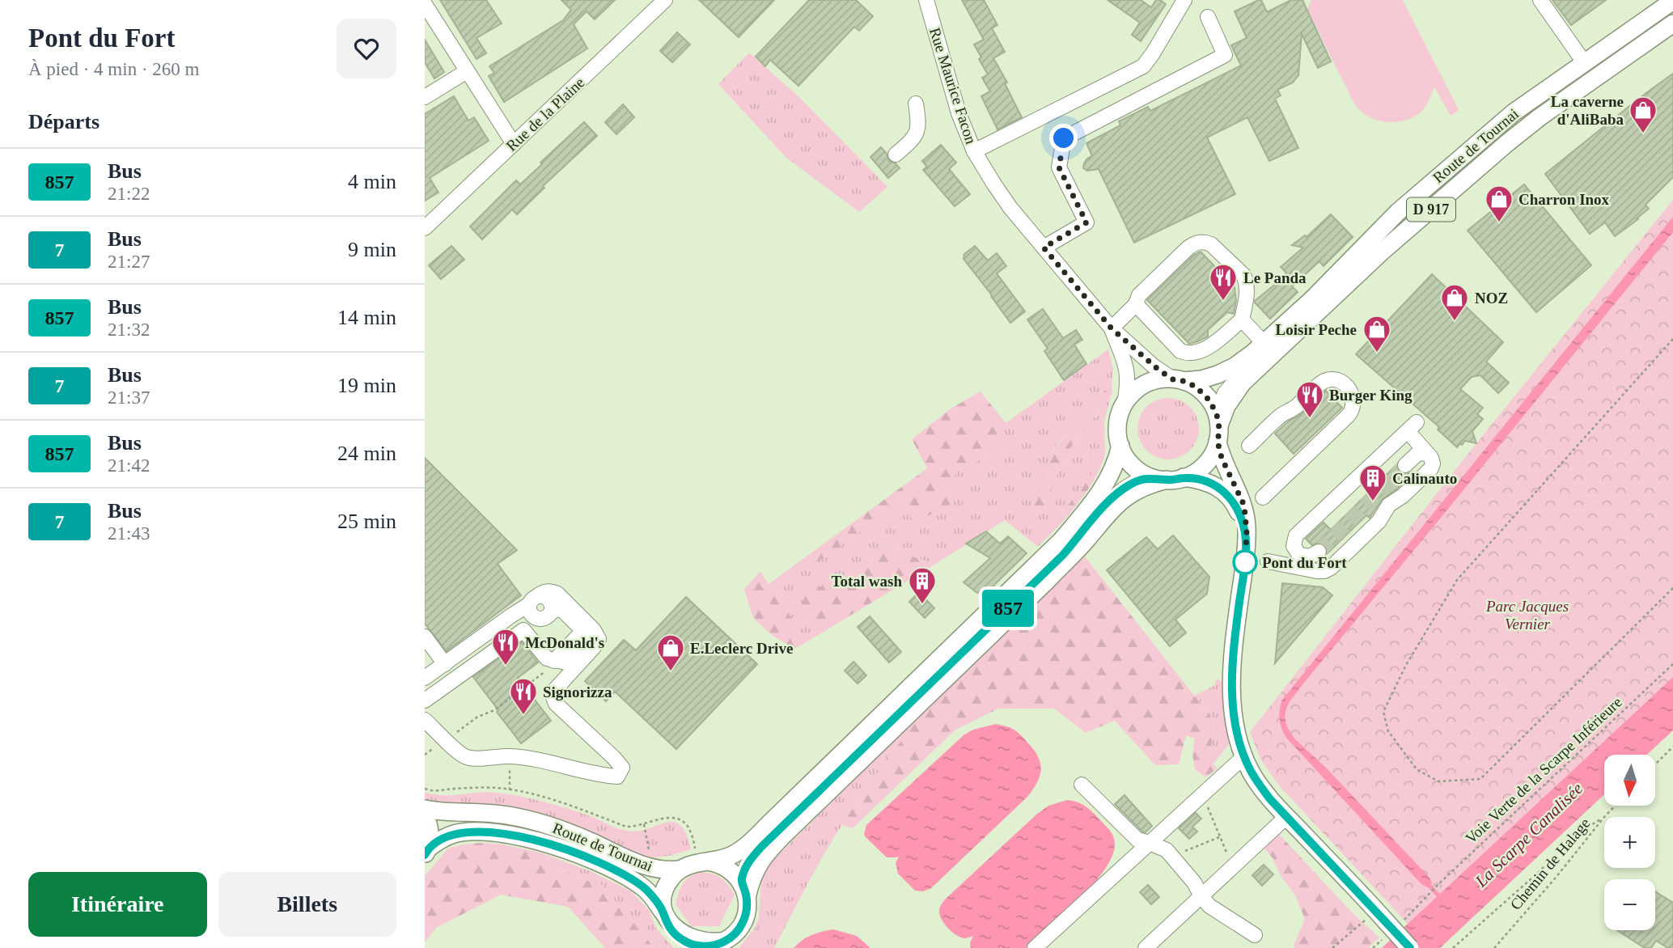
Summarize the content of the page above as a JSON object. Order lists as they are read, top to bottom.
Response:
{
  "streets": {
    "main road": ["Route de Tournai", "D 917"],
    "street": ["Rue Maurice Facon", "Rue de la Plaine"],
    "path": ["Voie Verte de la Scarpe Inférieure", "Chemin de Halage"]
  },
  "crossings": [
    ["Rue Maurice Facon", "Route de Tournai"]
  ],
  "water": ["La Scarpe Canalisée"],
  "parks": ["Parc Jacques Vernier"],
  "places": {
    "shop": [
      "La caverne d'AliBaba",
      "Charron Inox",
      "NOZ",
      "Loisir Peche",
      "E.Leclerc Drive"
    ],
    "restaurant": [
      "Le Panda",
      "Burger King",
      "McDonald's",
      "Signorizza"
    ],
    "building": ["Calinauto", "Total wash"],
    "other": ["Pont du Fort"]
  },
  "lines": ["bus line 857"],
  "north": "bottom",
  "page": {
    "heading": [
      ["Pont du Fort", "À pied · 4 min · 260 m"],
      "Départs"
    ],
    "on_map": "857",
    "list": [
      {
        "mark": "857",
        "name": "Bus",
        "note": "21:22",
        "value": "4 min"
      },
      {
        "mark": "7",
        "name": "Bus",
        "note": "21:27",
        "value": "9 min"
      },
      {
        "mark": "857",
        "name": "Bus",
        "note": "21:32",
        "value": "14 min"
      },
      {
        "mark": "7",
        "name": "Bus",
        "note": "21:37",
        "value": "19 min"
      },
      {
        "mark": "857",
        "name": "Bus",
        "note": "21:42",
        "value": "24 min"
      },
      {
        "mark": "7",
        "name": "Bus",
        "note": "21:43",
        "value": "25 min"
      }
    ],
    "map_buttons": ["+", "−"],
    "buttons": ["Itinéraire", "Billets"]
  }
}
